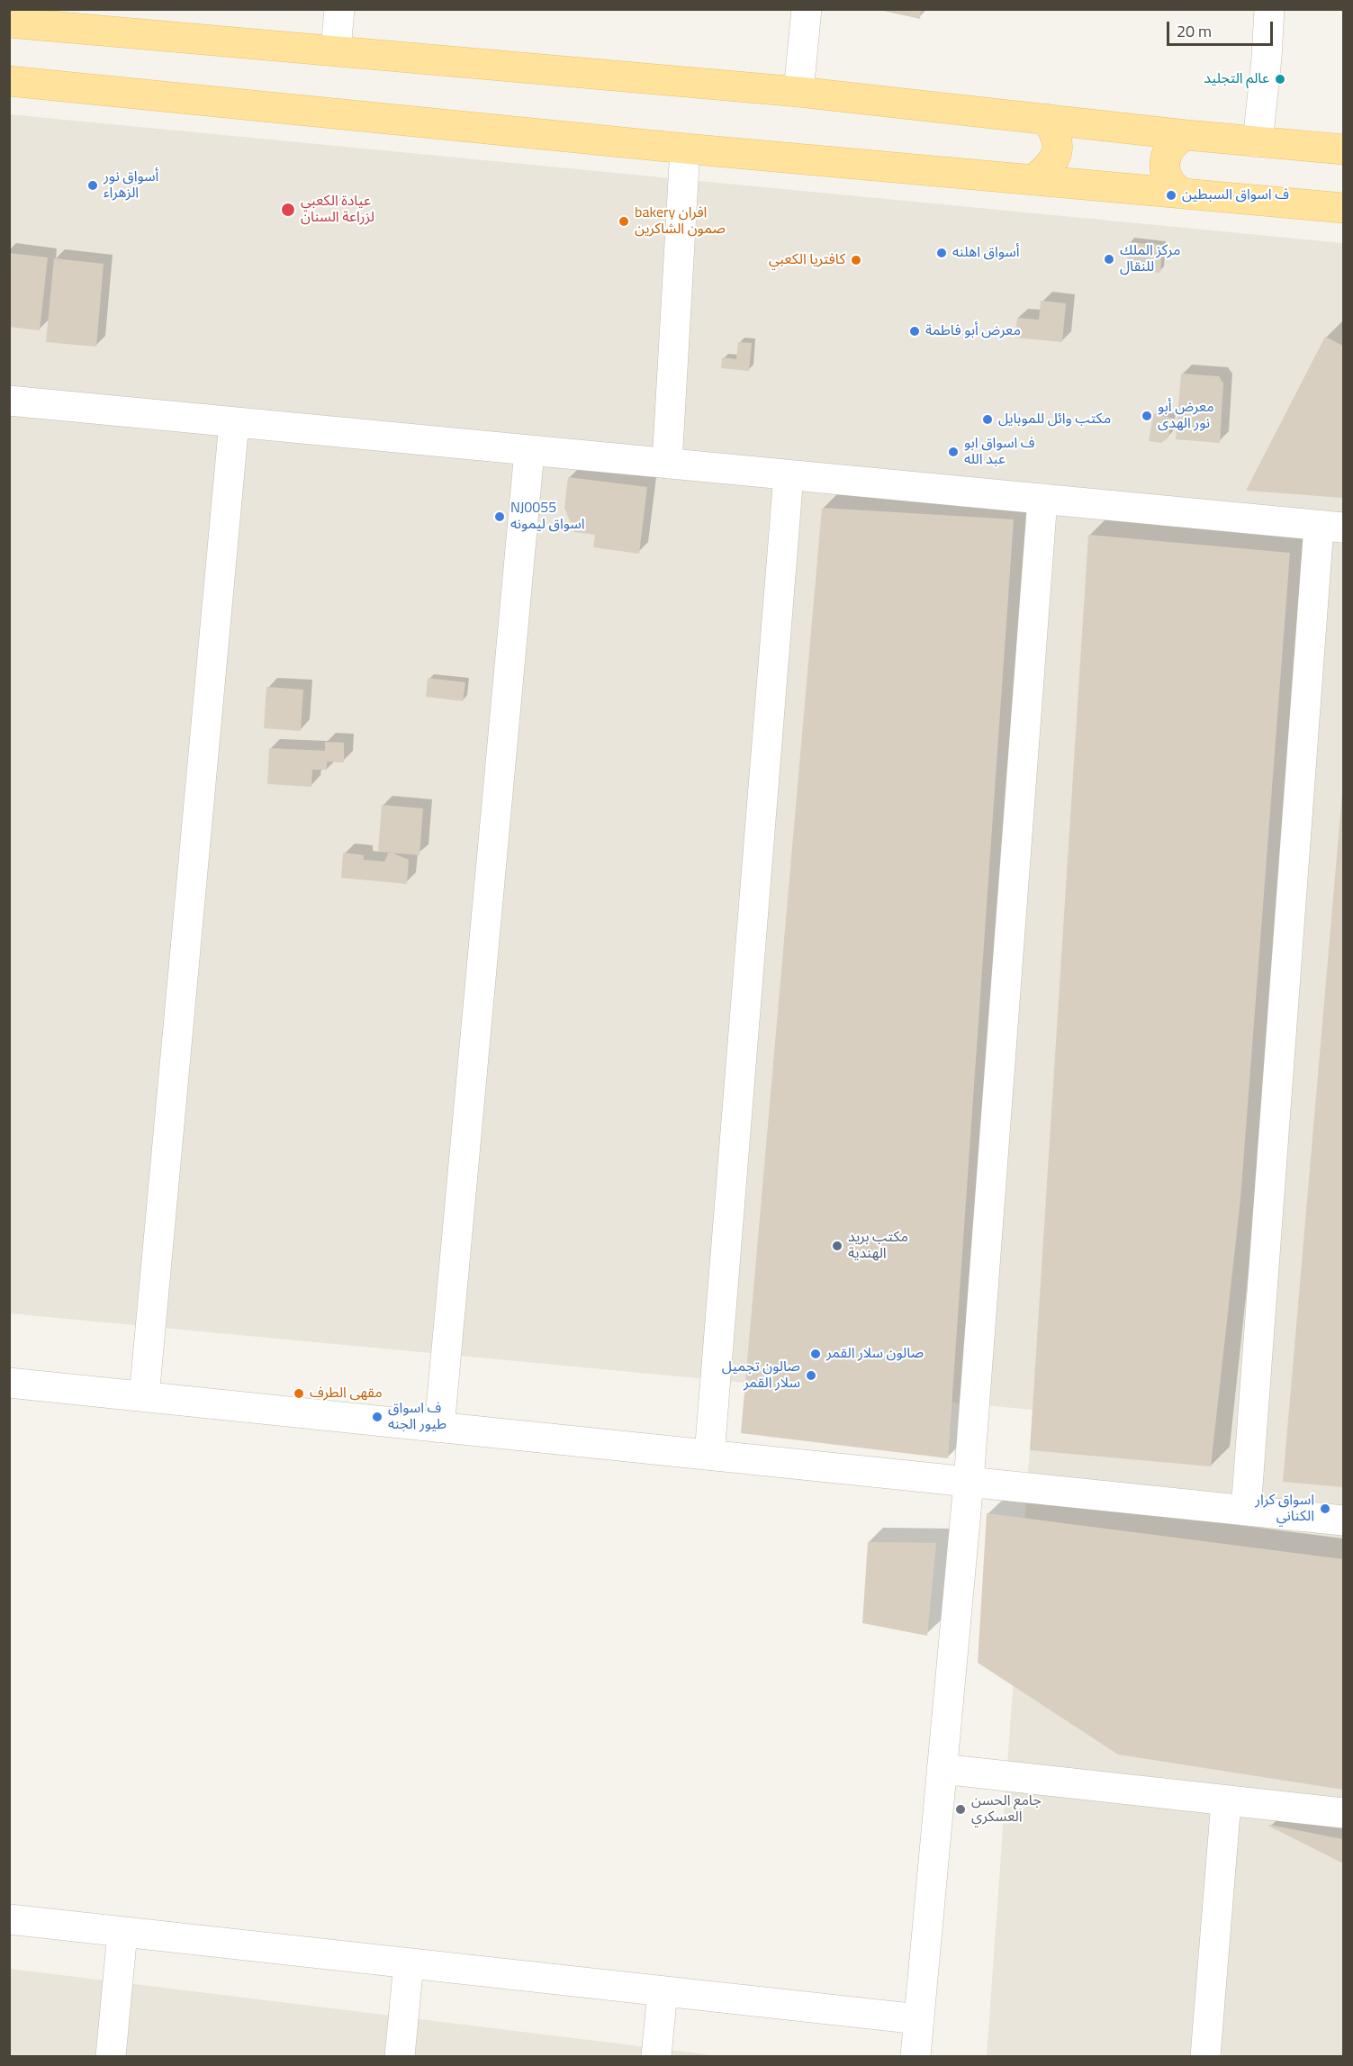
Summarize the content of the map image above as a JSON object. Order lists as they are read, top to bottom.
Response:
{
  "places": [
    "عالم التجليد",
    "أسواق نور الزهراء",
    "ف اسواق السبطين",
    "عيادة الكعبي لزراعة السنان",
    "bakery افران صمون الشاكرين",
    "أسواق اهلنه",
    "مركز الملك للنقال",
    "كافتريا الكعبي",
    "معرض أبو فاطمة",
    "معرض أبو نور الهدى",
    "مكتب وائل للموبايل",
    "ف اسواق ابو عبد الله",
    "NJ0055 اسواق ليمونه",
    "مكتب بريد الهندية",
    "صالون سلار القمر",
    "صالون تجميل سلار القمر",
    "مقهى الطرف",
    "ف اسواق طيور الجنه",
    "اسواق كرار الكناني",
    "جامع الحسن العسكري"
  ],
  "scale_bar": "20 m"
}
